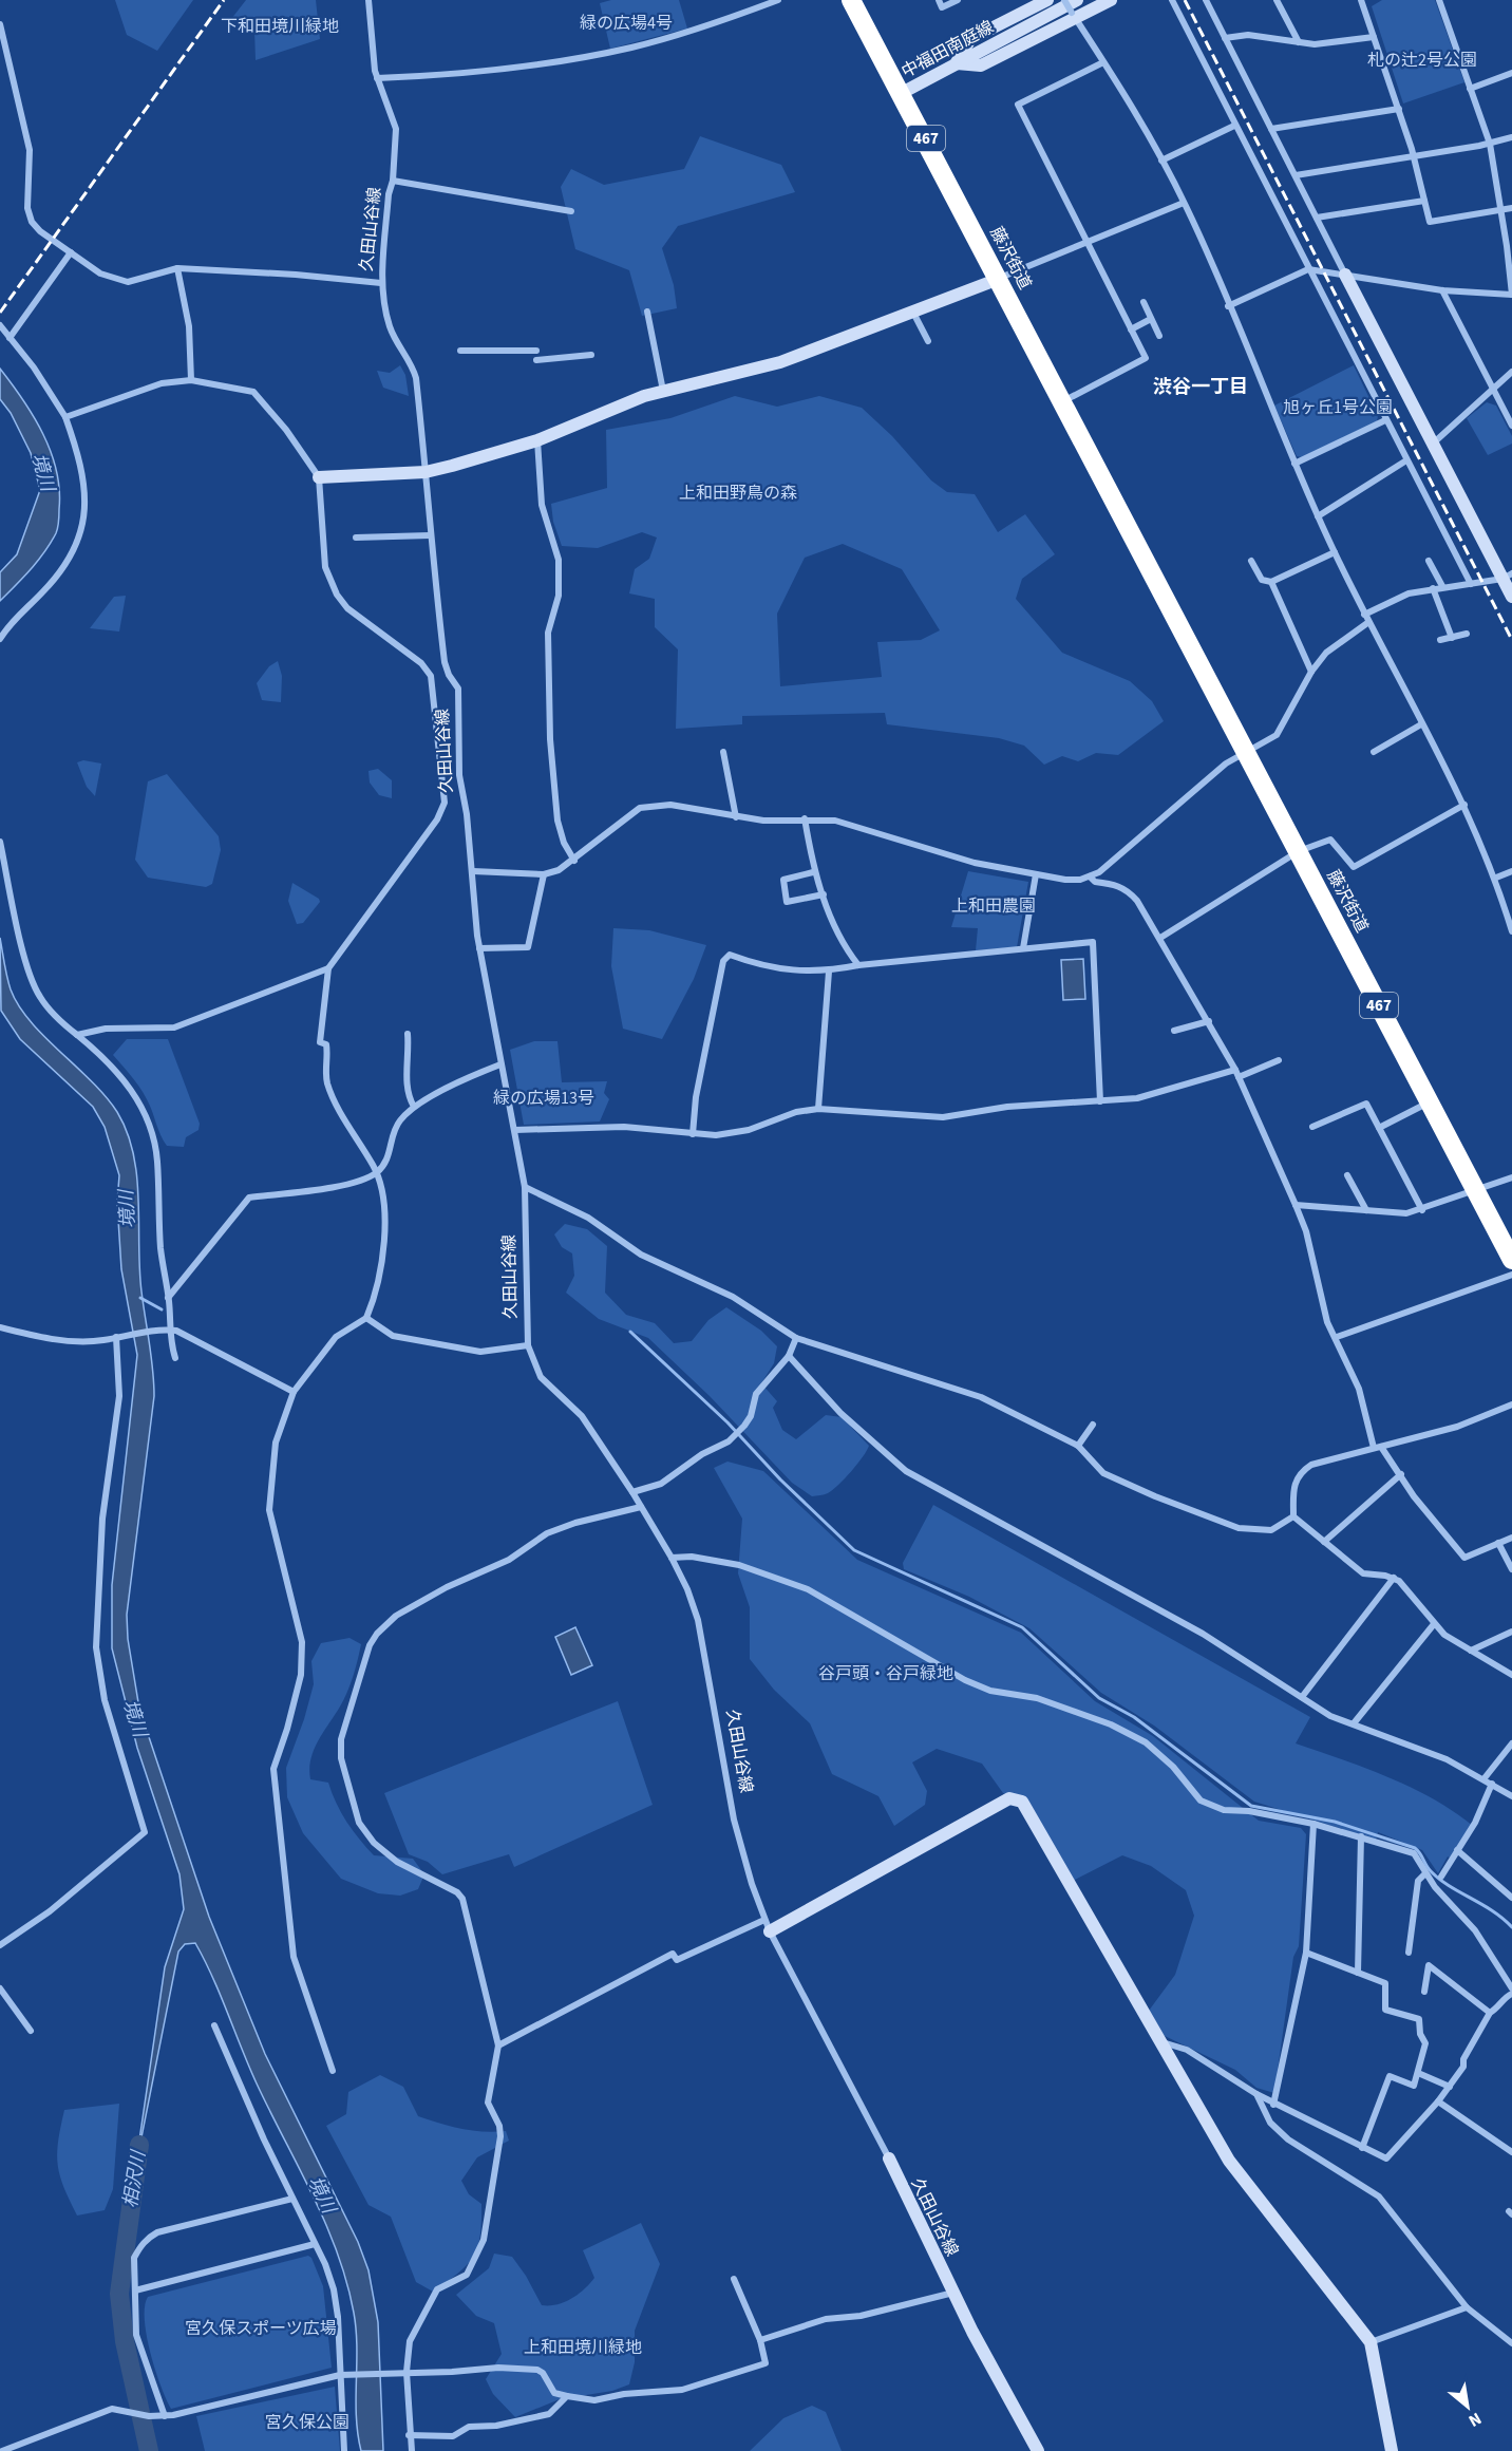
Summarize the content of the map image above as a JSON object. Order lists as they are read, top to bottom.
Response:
{
  "streets": {
    "highway": ["467", "藤沢街道"],
    "street": ["中福田南庭線", "久田山谷線"]
  },
  "crossings": [
    ["中福田南庭線", "藤沢街道"]
  ],
  "districts": ["渋谷一丁目"],
  "water": ["境川", "相沢川"],
  "parks": [
    "緑の広場4号",
    "下和田境川緑地",
    "札の辻2号公園",
    "旭ヶ丘1号公園",
    "上和田野鳥の森",
    "上和田農園",
    "緑の広場13号",
    "谷戸頭・谷戸緑地",
    "宮久保スポーツ広場",
    "上和田境川緑地",
    "宮久保公園"
  ],
  "north": "bottom right"
}
